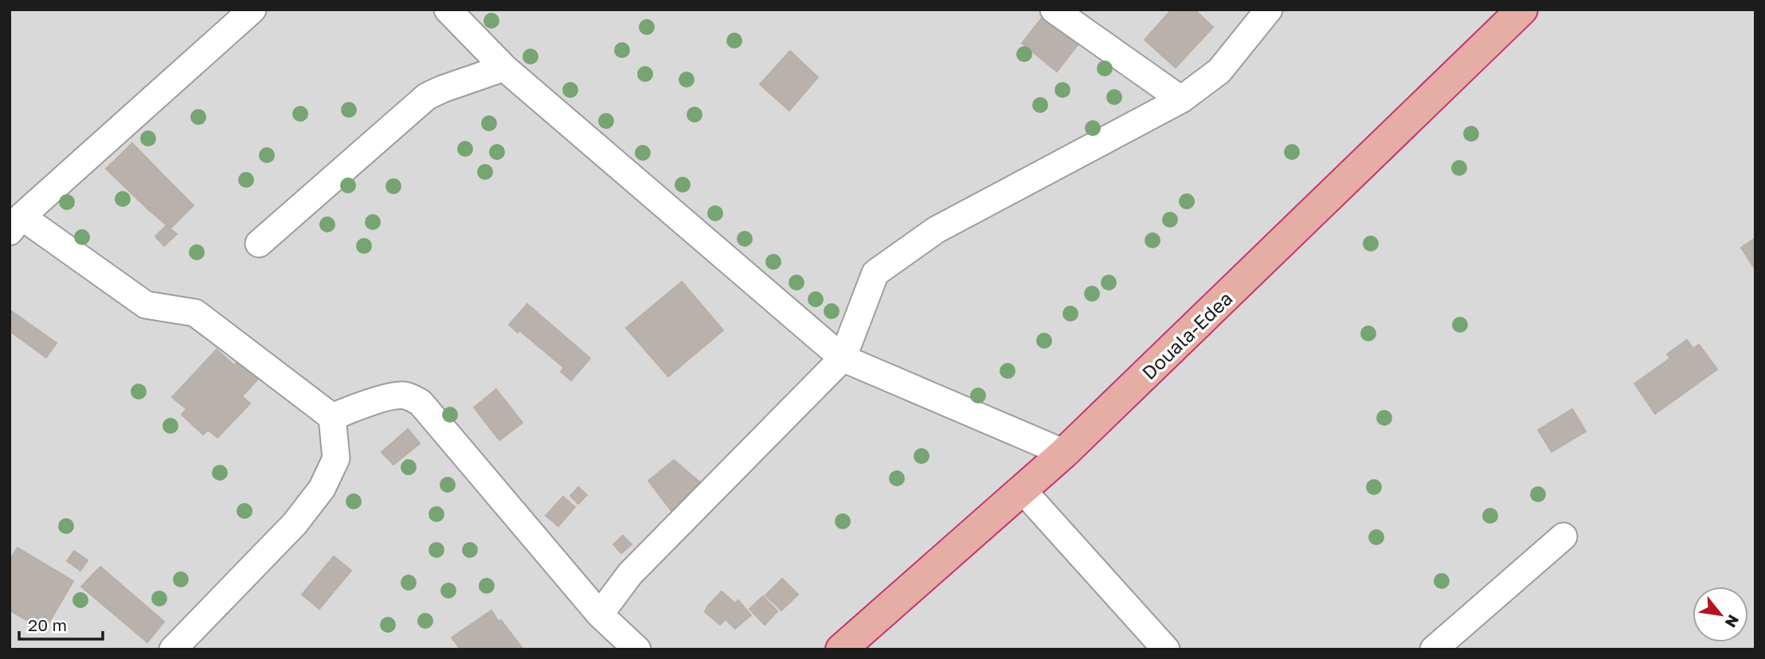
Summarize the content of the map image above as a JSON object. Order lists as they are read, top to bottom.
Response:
{
  "streets": {
    "highway": ["Douala-Edea"]
  },
  "scale_bar": "20 m",
  "north": "bottom right"
}
